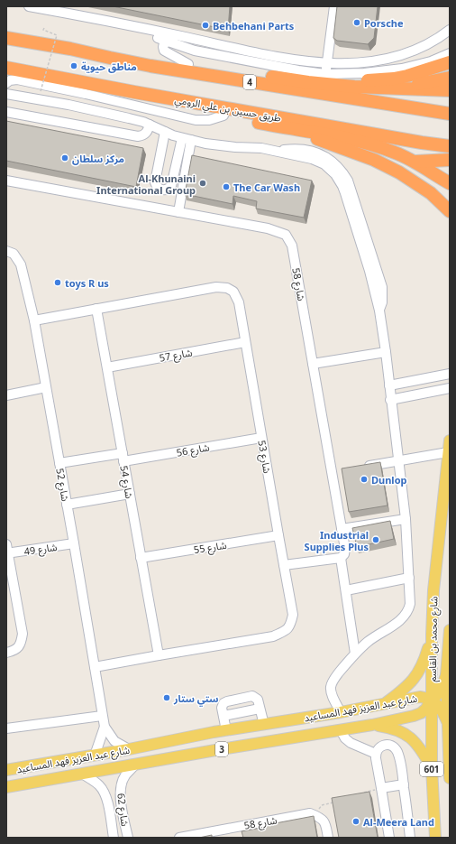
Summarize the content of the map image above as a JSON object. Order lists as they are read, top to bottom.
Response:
{
  "streets": {
    "highway": ["4", "طريق حسين بن علي الرومي"],
    "main road": [
      "شارع محمد بن القاسم",
      "شارع عبد العزيز فهد المساعيد",
      "3",
      "601"
    ],
    "street": [
      "شارع 58",
      "شارع 57",
      "شارع 56",
      "شارع 53",
      "شارع 54",
      "شارع 52",
      "شارع 55",
      "شارع 49",
      "شارع 62"
    ]
  },
  "crossings": [
    ["شارع 57", "شارع 53"],
    ["شارع 57", "شارع 54"],
    ["شارع 56", "شارع 53"],
    ["شارع 56", "شارع 54"],
    ["شارع 56", "شارع 52"],
    ["شارع 53", "شارع 54"],
    ["شارع 53", "شارع 52"],
    ["شارع 53", "شارع 55"],
    ["شارع 54", "شارع 55"],
    ["شارع 52", "شارع 49"],
    ["شارع 52", "شارع عبد العزيز فهد المساعيد"],
    ["شارع محمد بن القاسم", "شارع عبد العزيز فهد المساعيد"],
    ["شارع عبد العزيز فهد المساعيد", "شارع 62"]
  ],
  "places": [
    "Porsche",
    "Behbehani Parts",
    "مناطق حيوية",
    "مركز سلطان",
    "Al-Khunaini International Group",
    "The Car Wash",
    "toys R us",
    "Dunlop",
    "Industrial Supplies Plus",
    "ستي ستار",
    "Al-Meera Land"
  ]
}
